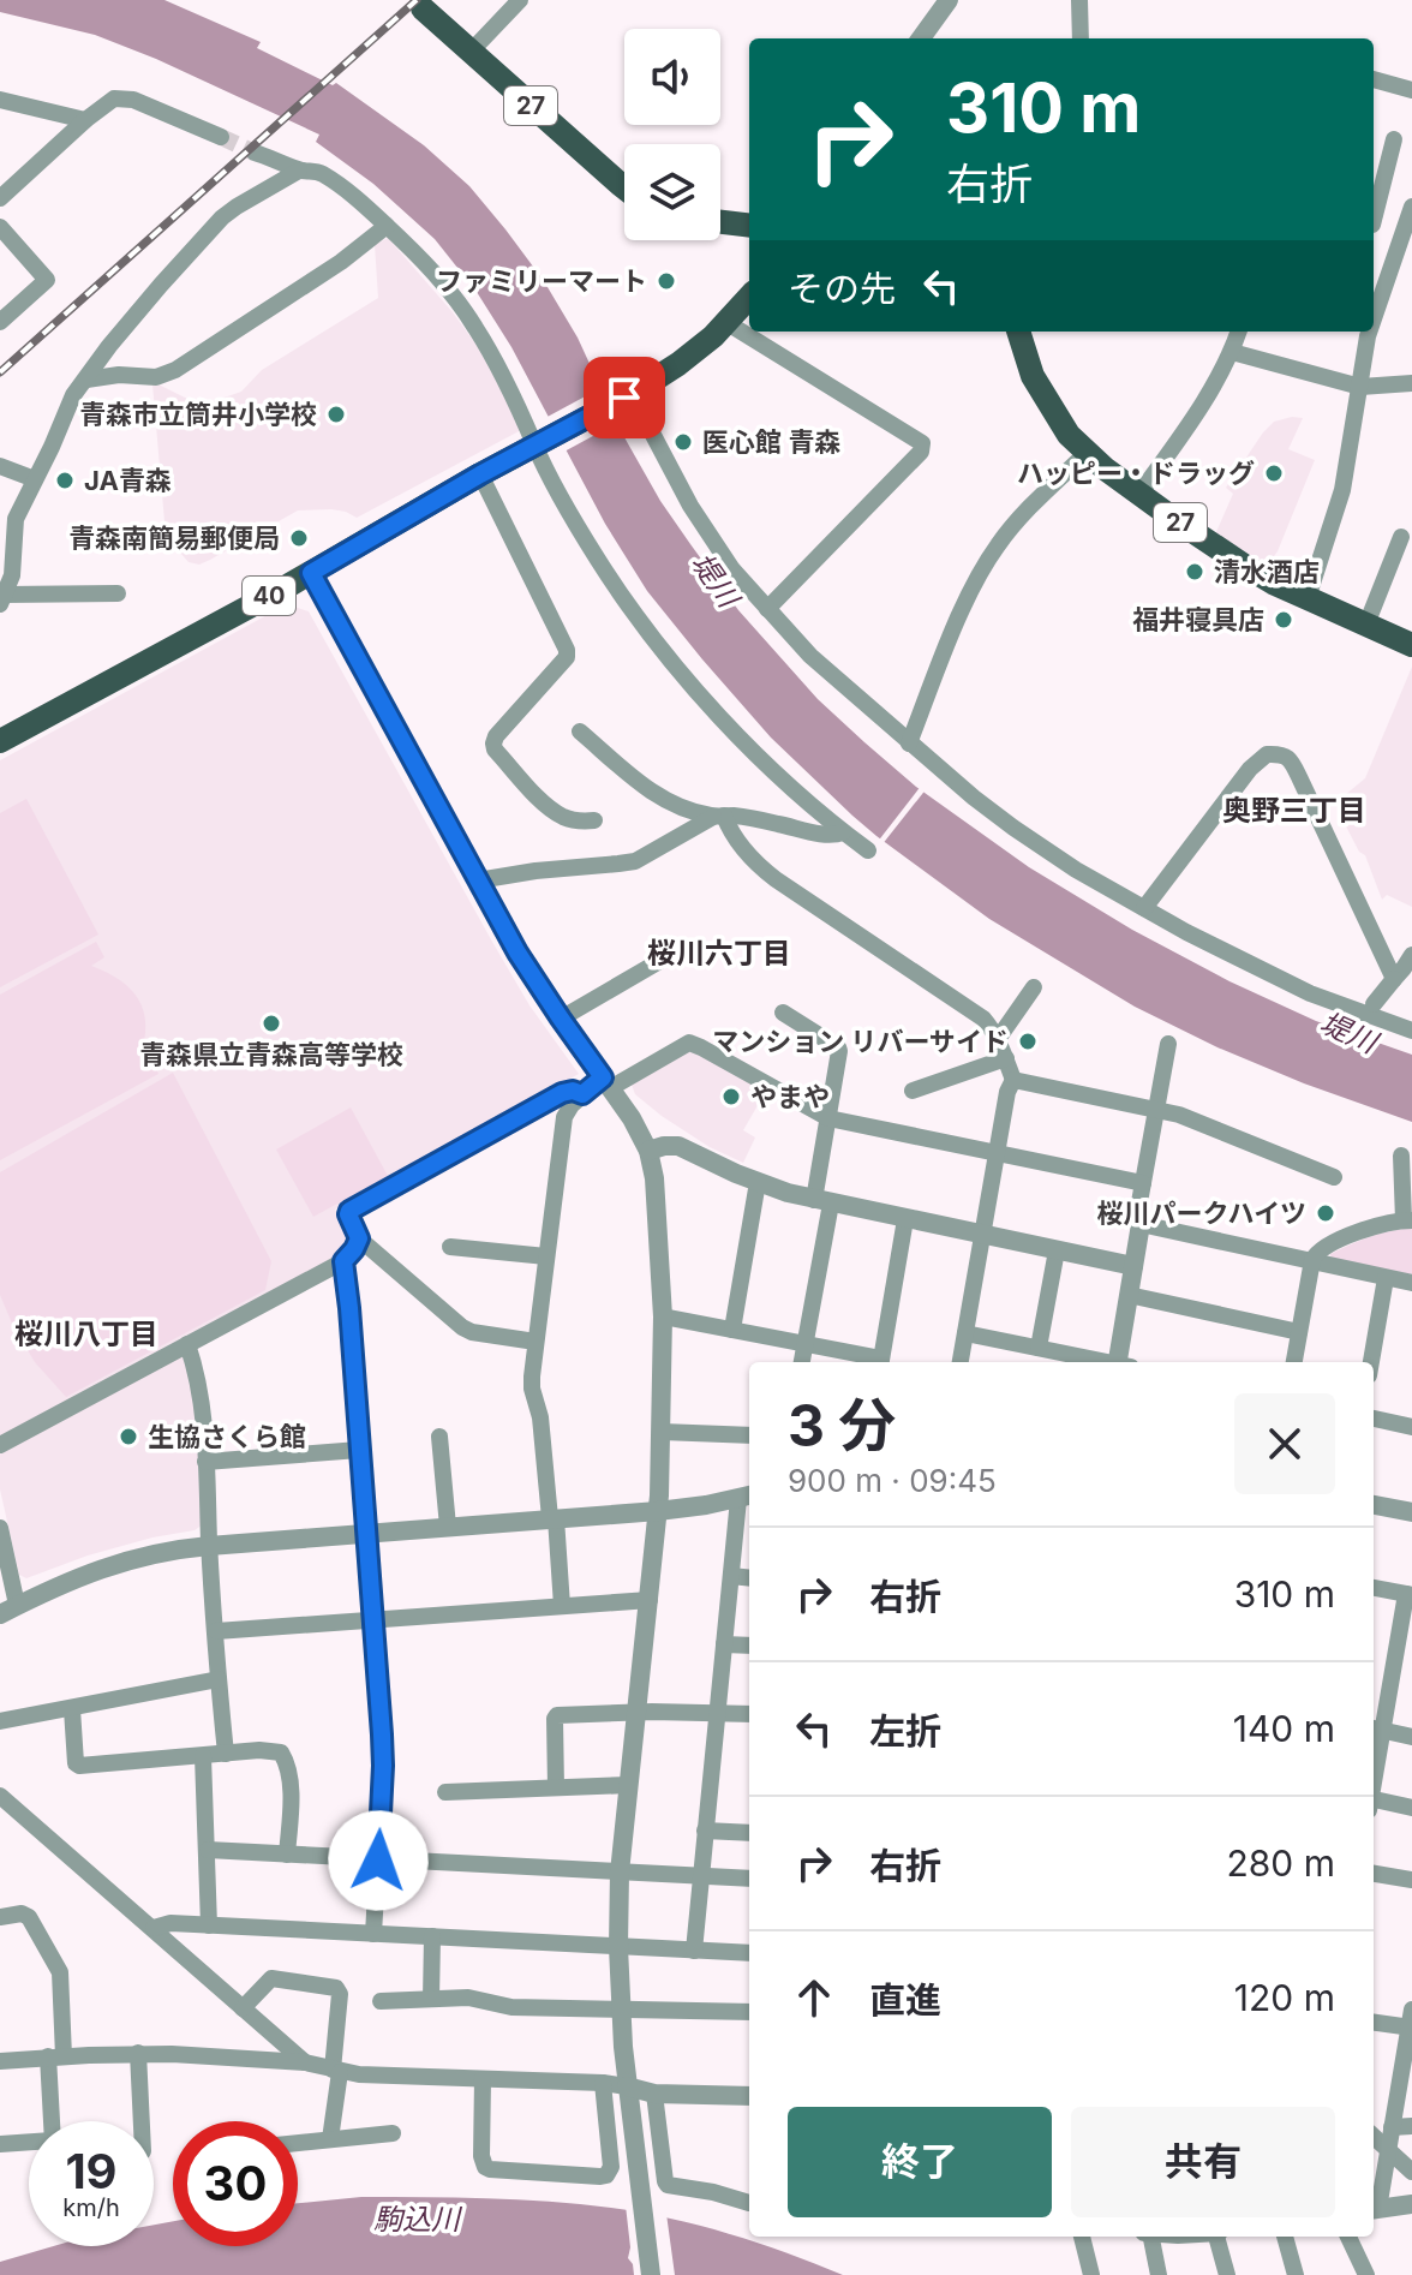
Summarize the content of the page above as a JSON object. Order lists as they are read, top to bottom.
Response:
{
  "streets": {
    "main road": ["27", "40"]
  },
  "districts": ["奥野三丁目", "桜川六丁目", "桜川八丁目"],
  "water": ["堤川", "駒込川"],
  "places": [
    "ファミリーマート",
    "青森市立筒井小学校",
    "医心館 青森",
    "ハッピー・ドラッグ",
    "JA青森",
    "青森南簡易郵便局",
    "清水酒店",
    "福井寝具店",
    "青森県立青森高等学校",
    "マンション リバーサイド",
    "やまや",
    "桜川パークハイツ",
    "生協さくら館"
  ],
  "page": {
    "turn": ["310 m", "右折"],
    "then": "その先",
    "heading": ["3 分", "900 m · 09:45"],
    "list": [
      {
        "name": "右折",
        "value": "310 m"
      },
      {
        "name": "左折",
        "value": "140 m"
      },
      {
        "name": "右折",
        "value": "280 m"
      },
      {
        "name": "直進",
        "value": "120 m"
      }
    ],
    "buttons": ["終了", "共有"],
    "speed": "19 km/h",
    "limit": "30"
  }
}
